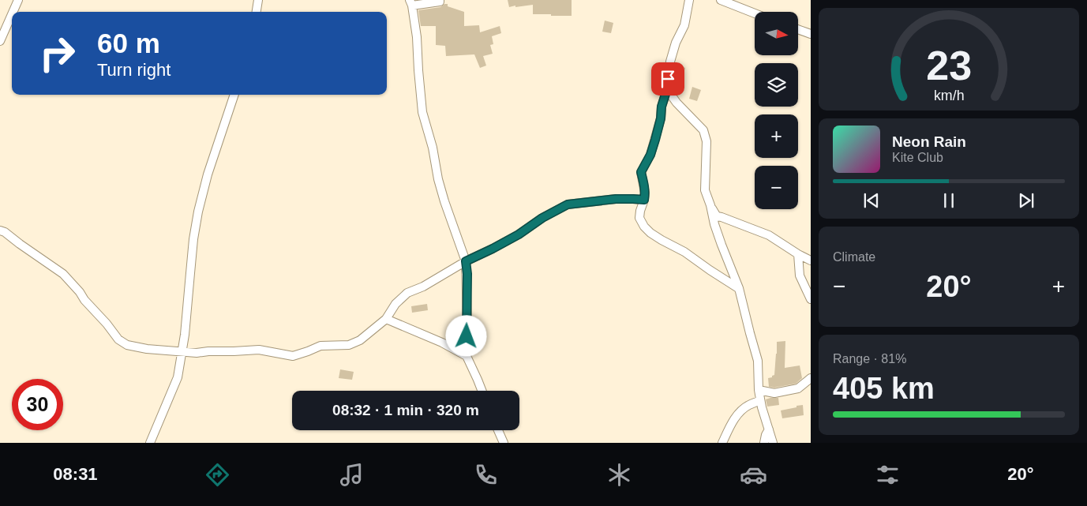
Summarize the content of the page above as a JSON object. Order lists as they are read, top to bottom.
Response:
{
  "north": "right",
  "page": {
    "map_buttons": ["+", "−"],
    "turn": ["60 m", "Turn right"],
    "song": ["Neon Rain", "Kite Club"],
    "tile": [
      "Climate",
      ["Range · 81%", "405 km"]
    ],
    "heat": ["−", "20°", "+"],
    "limit": "30",
    "trip": "08:32 · 1 min · 320 m",
    "tabs": ["08:31", "20°"],
    "gauge": ["23", "km/h"]
  }
}
